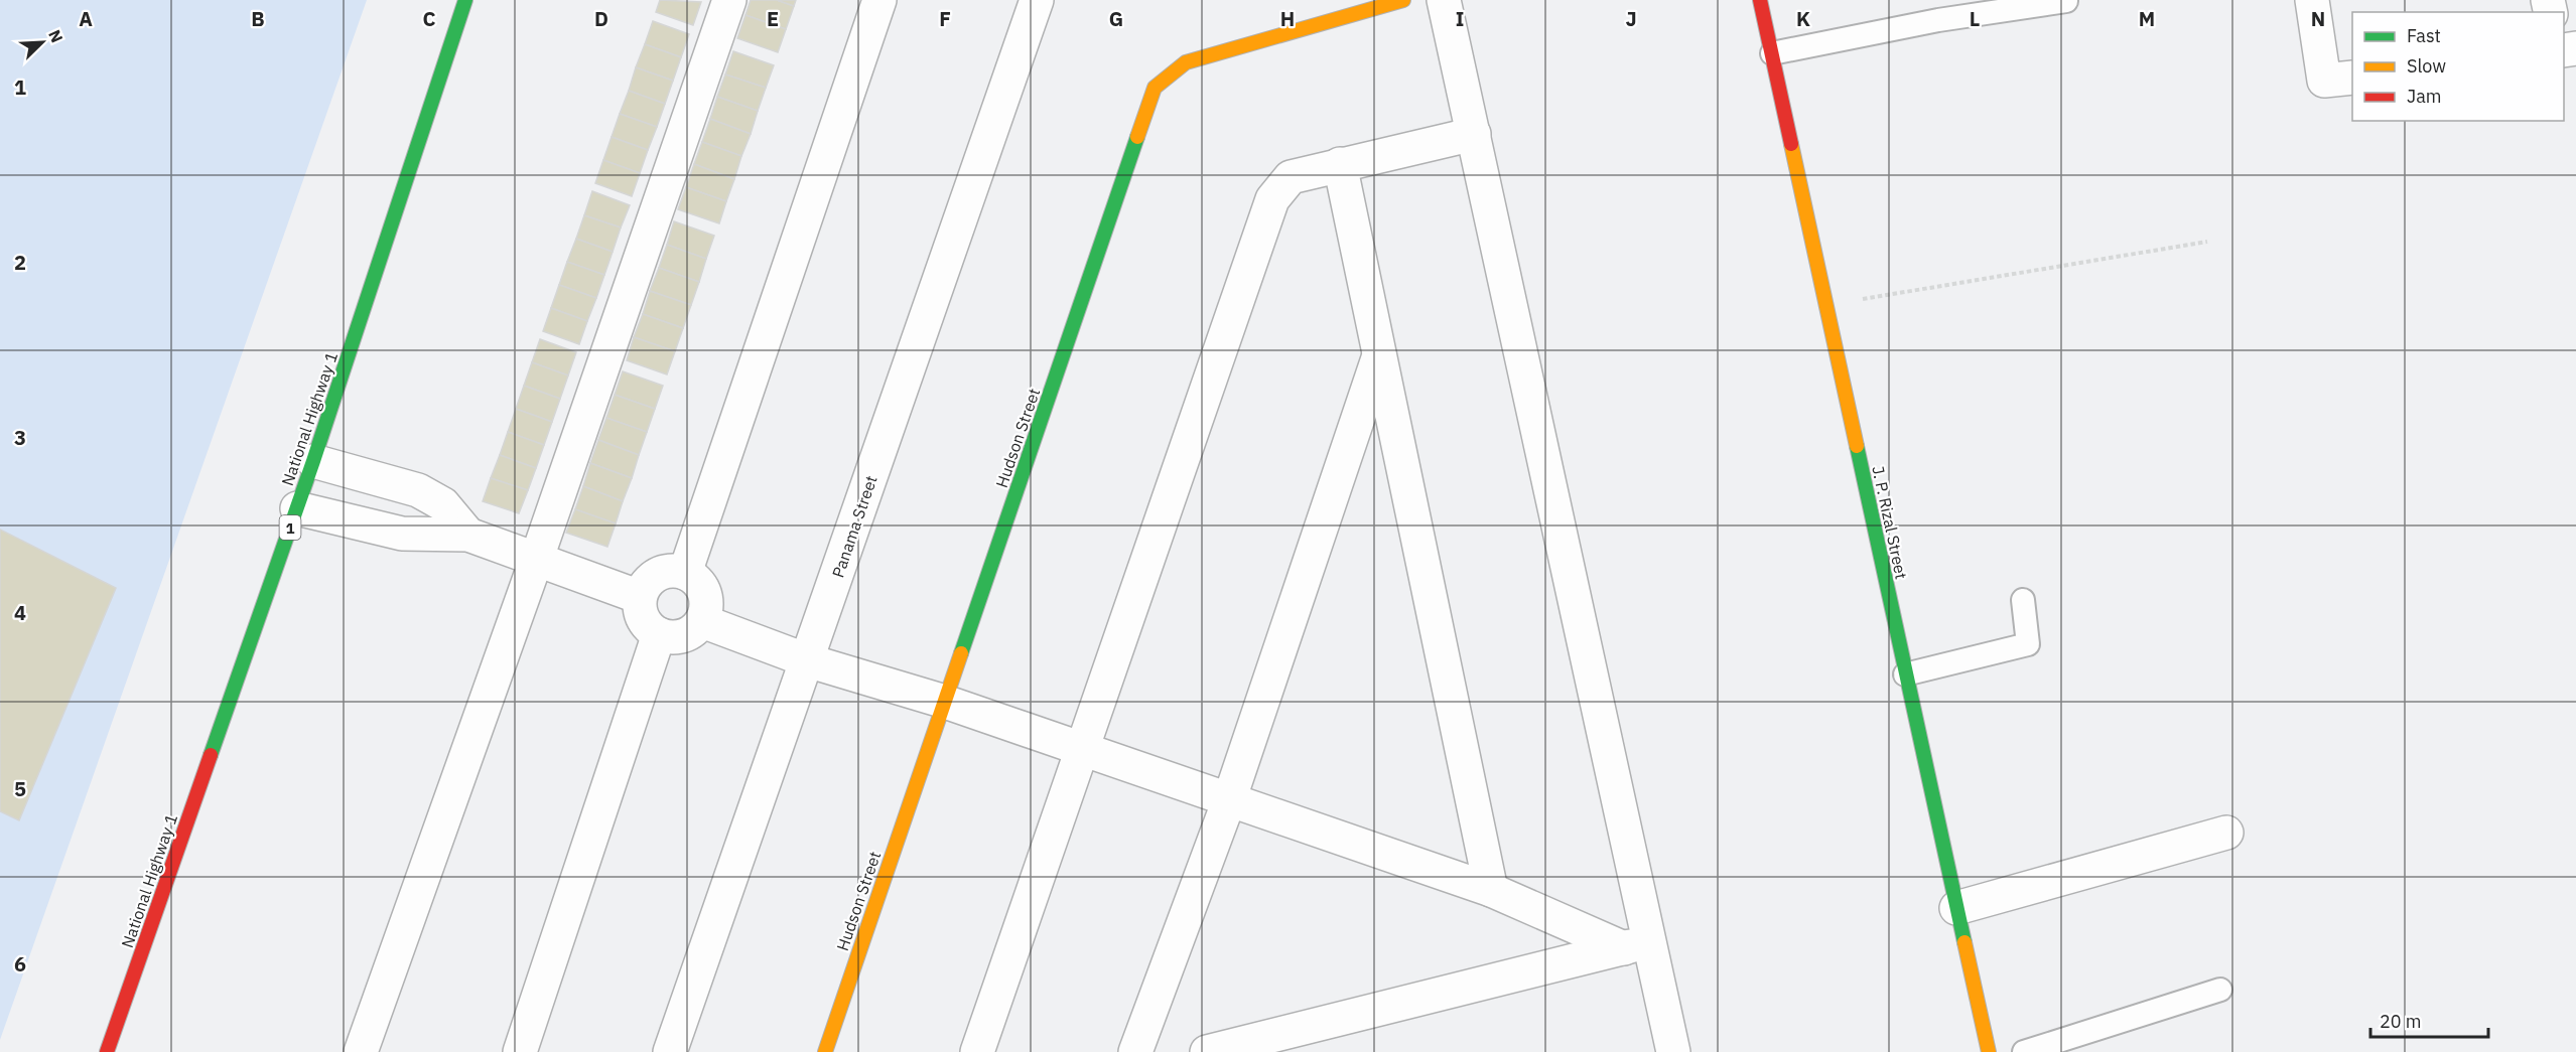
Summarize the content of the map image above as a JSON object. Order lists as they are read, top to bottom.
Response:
{
  "streets": {
    "main road": [
      "National Highway 1",
      "Hudson Street",
      "J. P. Rizal Street",
      "1"
    ],
    "street": ["Panama Street"]
  },
  "legend": ["Fast", "Slow", "Jam"],
  "scale_bar": "20 m",
  "north": "top right",
  "grid": {
    "columns": [
      "A",
      "B",
      "C",
      "D",
      "E",
      "F",
      "G",
      "H",
      "I",
      "J",
      "K",
      "L",
      "M",
      "N"
    ],
    "rows": [
      "1",
      "2",
      "3",
      "4",
      "5",
      "6"
    ]
  }
}
